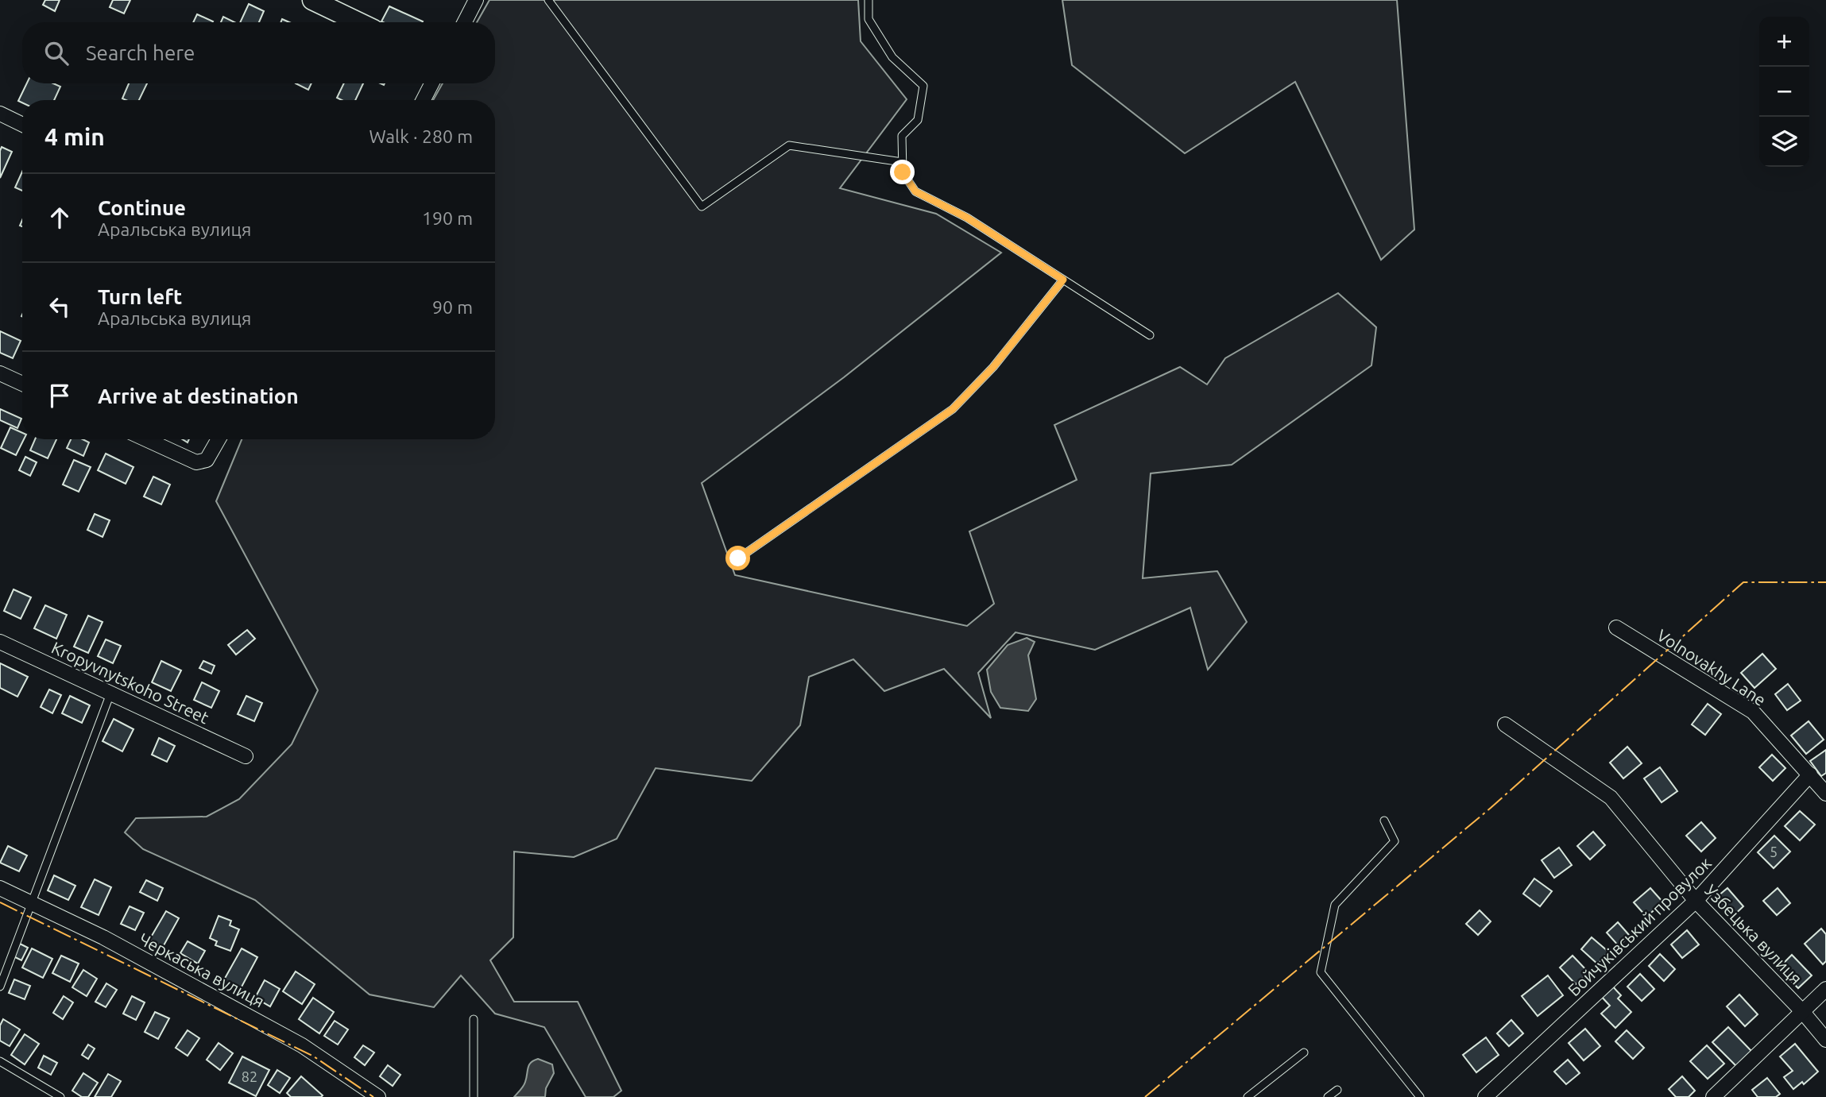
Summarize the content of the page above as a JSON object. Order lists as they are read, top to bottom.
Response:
{
  "streets": {
    "street": [
      "Volnovakhy Lane",
      "Kropyvnytskoho Street",
      "Бойчуківський провулок",
      "Узбецька вулиця",
      "Черкаська вулиця"
    ]
  },
  "crossings": [
    ["Volnovakhy Lane", "Бойчуківський провулок"],
    ["Бойчуківський провулок", "Узбецька вулиця"]
  ],
  "house_numbers": ["5", "82"],
  "page": {
    "map_buttons": ["+", "−"],
    "search": "Search here",
    "heading": ["4 min", "Walk · 280 m"],
    "list": [
      ["Continue", "Аральська вулиця", "190 m"],
      ["Turn left", "Аральська вулиця", "90 m"],
      "Arrive at destination"
    ]
  }
}
